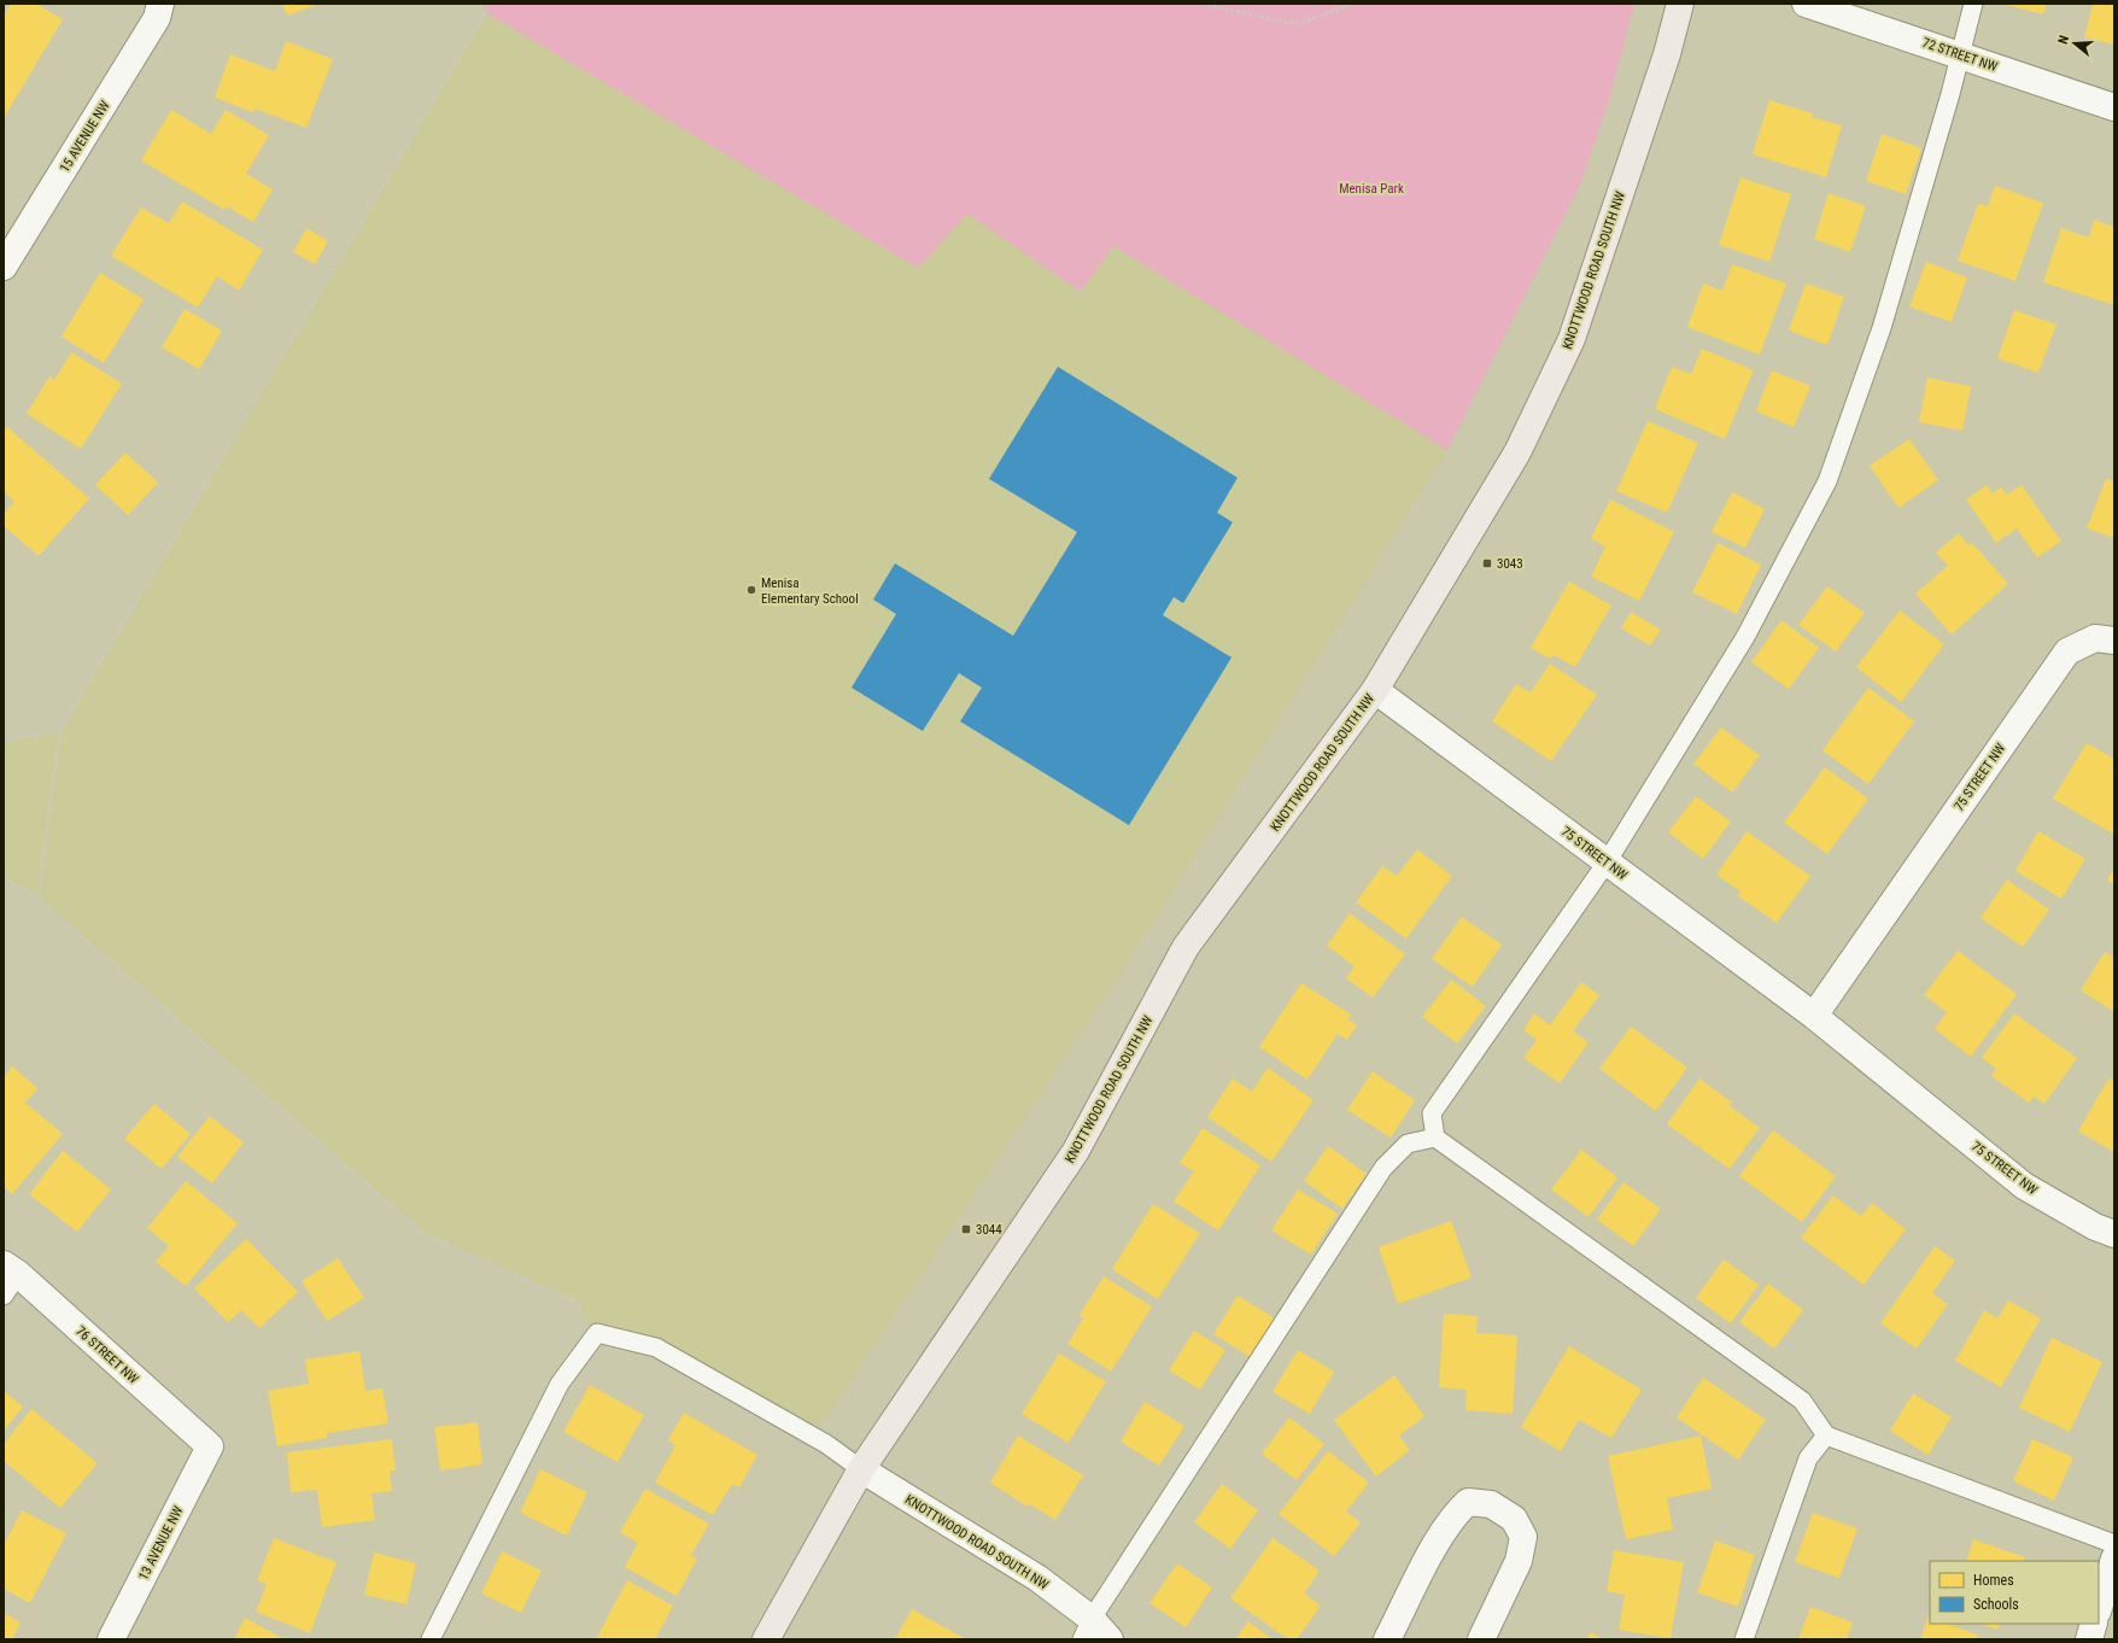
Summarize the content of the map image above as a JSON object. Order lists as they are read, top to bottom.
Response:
{
  "streets": {
    "street": [
      "72 STREET NW",
      "15 AVENUE NW",
      "KNOTTWOOD ROAD SOUTH NW",
      "75 STREET NW",
      "76 STREET NW",
      "13 AVENUE NW"
    ]
  },
  "crossings": [
    ["KNOTTWOOD ROAD SOUTH NW", "75 STREET NW"],
    ["76 STREET NW", "13 AVENUE NW"]
  ],
  "parks": ["Menisa Park"],
  "places": {
    "transit": ["3043", "3044"],
    "other": ["Menisa Elementary School"]
  },
  "legend": ["Homes", "Schools"],
  "north": "left"
}
